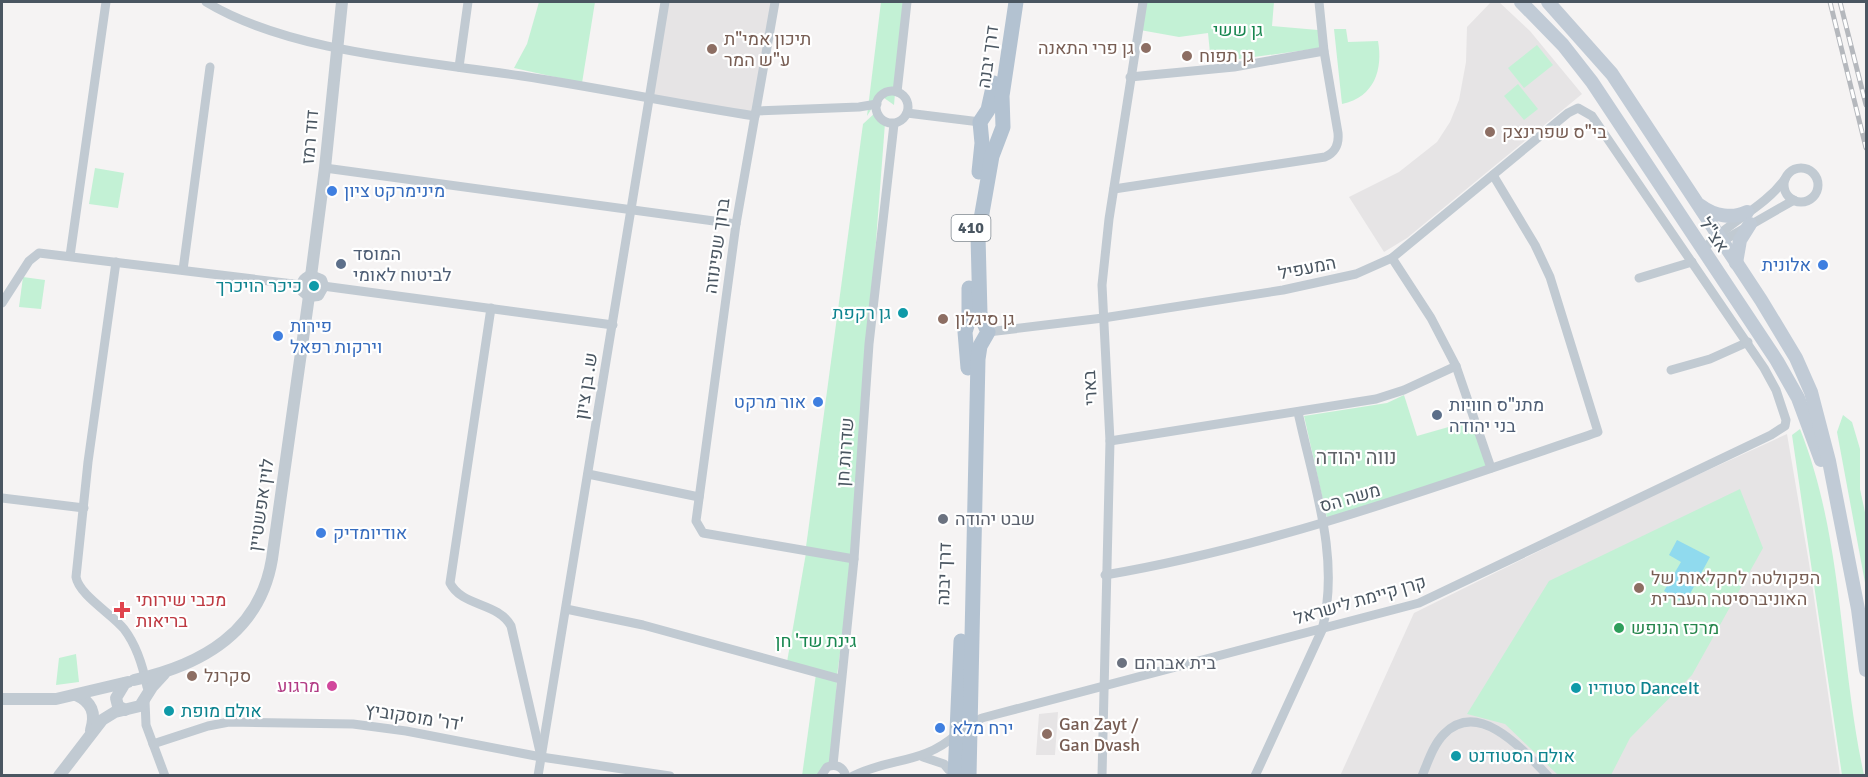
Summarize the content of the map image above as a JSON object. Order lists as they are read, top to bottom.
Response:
{
  "streets": {
    "main road": ["דרך יבנה", "410", "אצ\"ל"],
    "street": [
      "דוד רמז",
      "ברוך שפינוזה",
      "המעפיל",
      "ש. בן ציון",
      "בארי",
      "שדרות חן",
      "משה הס",
      "לוין אפשטיין",
      "קרן קיימת לישראל",
      "דר' מוסקוביץ'"
    ]
  },
  "crossings": [
    ["דרך יבנה", "המעפיל"],
    ["דרך יבנה", "קרן קיימת לישראל"],
    ["דוד רמז", "לוין אפשטיין"],
    ["ברוך שפינוזה", "שדרות חן"],
    ["המעפיל", "בארי"],
    ["המעפיל", "משה הס"],
    ["ש. בן ציון", "דר' מוסקוביץ'"],
    ["בארי", "משה הס"],
    ["בארי", "קרן קיימת לישראל"]
  ],
  "districts": ["נווה יהודה"],
  "parks": ["גן ששי", "גינת שד' חן"],
  "places": {
    "other": [
      "גן פרי התאנה",
      "תיכון אמי\"ת ע\"ש המר",
      "גן תפוח",
      "בי\"ס שפרינצק",
      "מינימרקט ציון",
      "המוסד לביטוח לאומי",
      "אלונית",
      "כיכר הויכרך",
      "גן רקפת",
      "גן סיגלון",
      "פירות וירקות רפאל",
      "אור מרקט",
      "מתנ\"ס חוויות בני יהודה",
      "שבט יהודה",
      "אודיומדיק",
      "הפקולטה לחקלאות של האוניברסיטה העברית",
      "מרכז הנופש",
      "בית אברהם",
      "סקרנל",
      "מרגוע",
      "סטודיו DanceIt",
      "אולם מופת",
      "ירח מלא",
      "Gan Zayt / Gan Dvash",
      "אולם הסטודנט"
    ],
    "health": ["מכבי שירותי בריאות"]
  }
}
